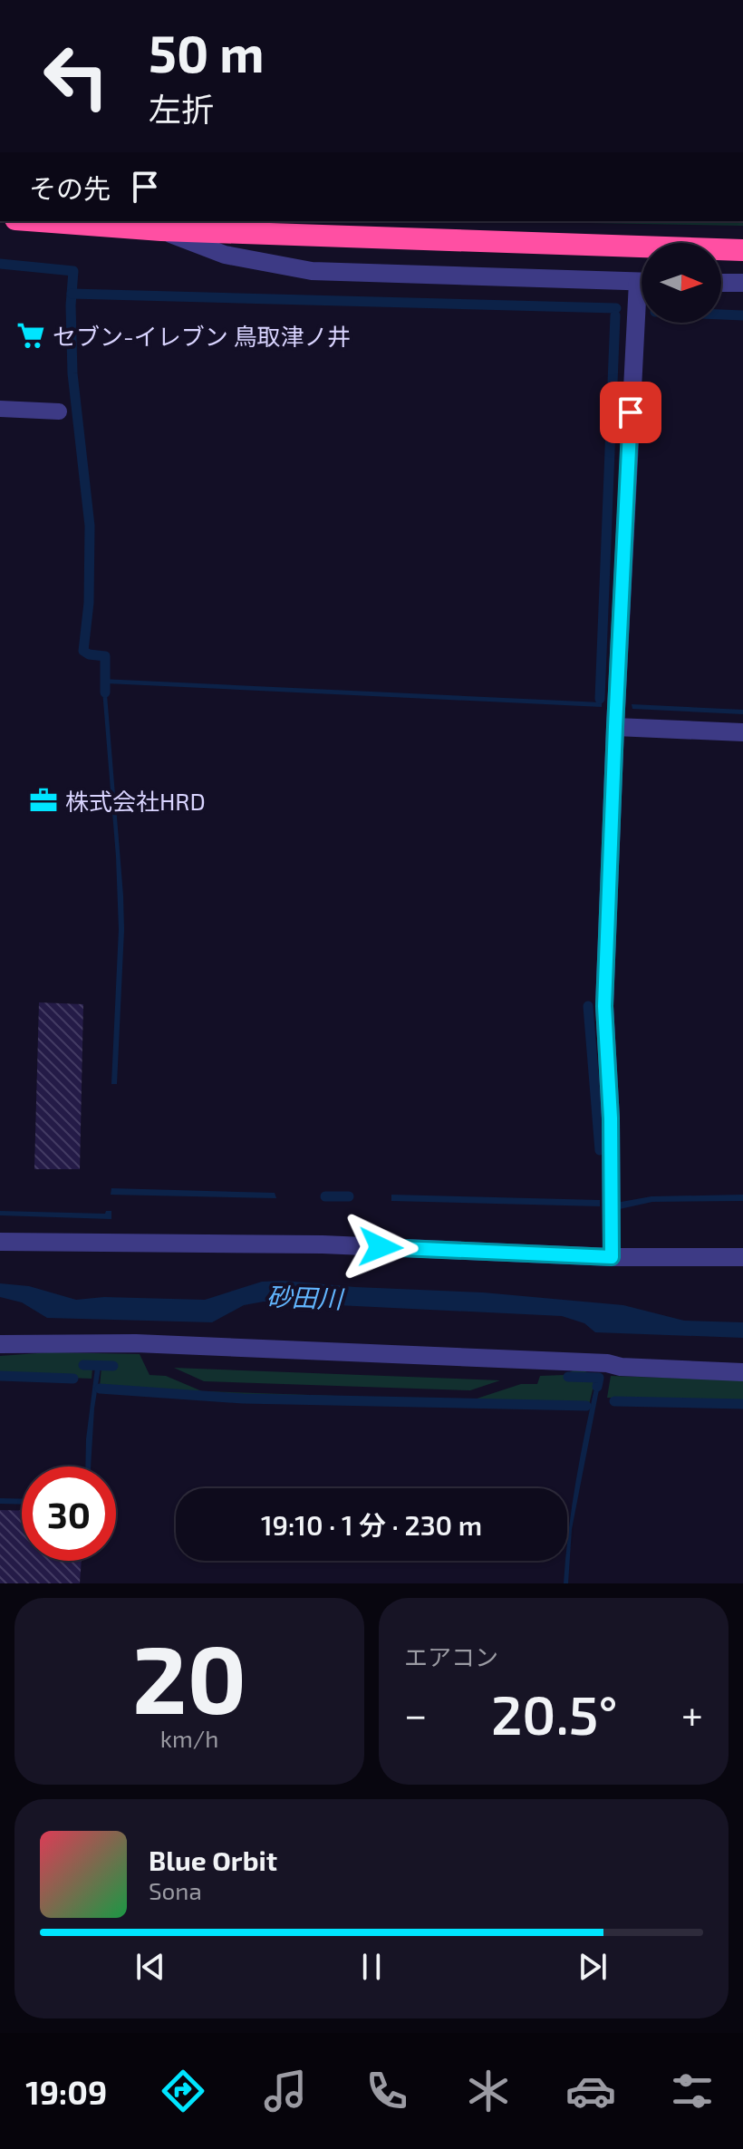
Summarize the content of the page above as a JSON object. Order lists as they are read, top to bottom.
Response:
{
  "water": ["砂田川"],
  "places": {
    "supermarket": ["セブン-イレブン 鳥取津ノ井"],
    "office": ["株式会社HRD"]
  },
  "north": "right",
  "page": {
    "turn": ["50 m", "左折"],
    "then": "その先",
    "limit": "30",
    "trip": "19:10 · 1 分 · 230 m",
    "tile": [
      ["20", "km/h"],
      "エアコン"
    ],
    "heat": ["−", "20.5°", "+"],
    "song": ["Blue Orbit", "Sona"],
    "tabs": "19:09"
  }
}
